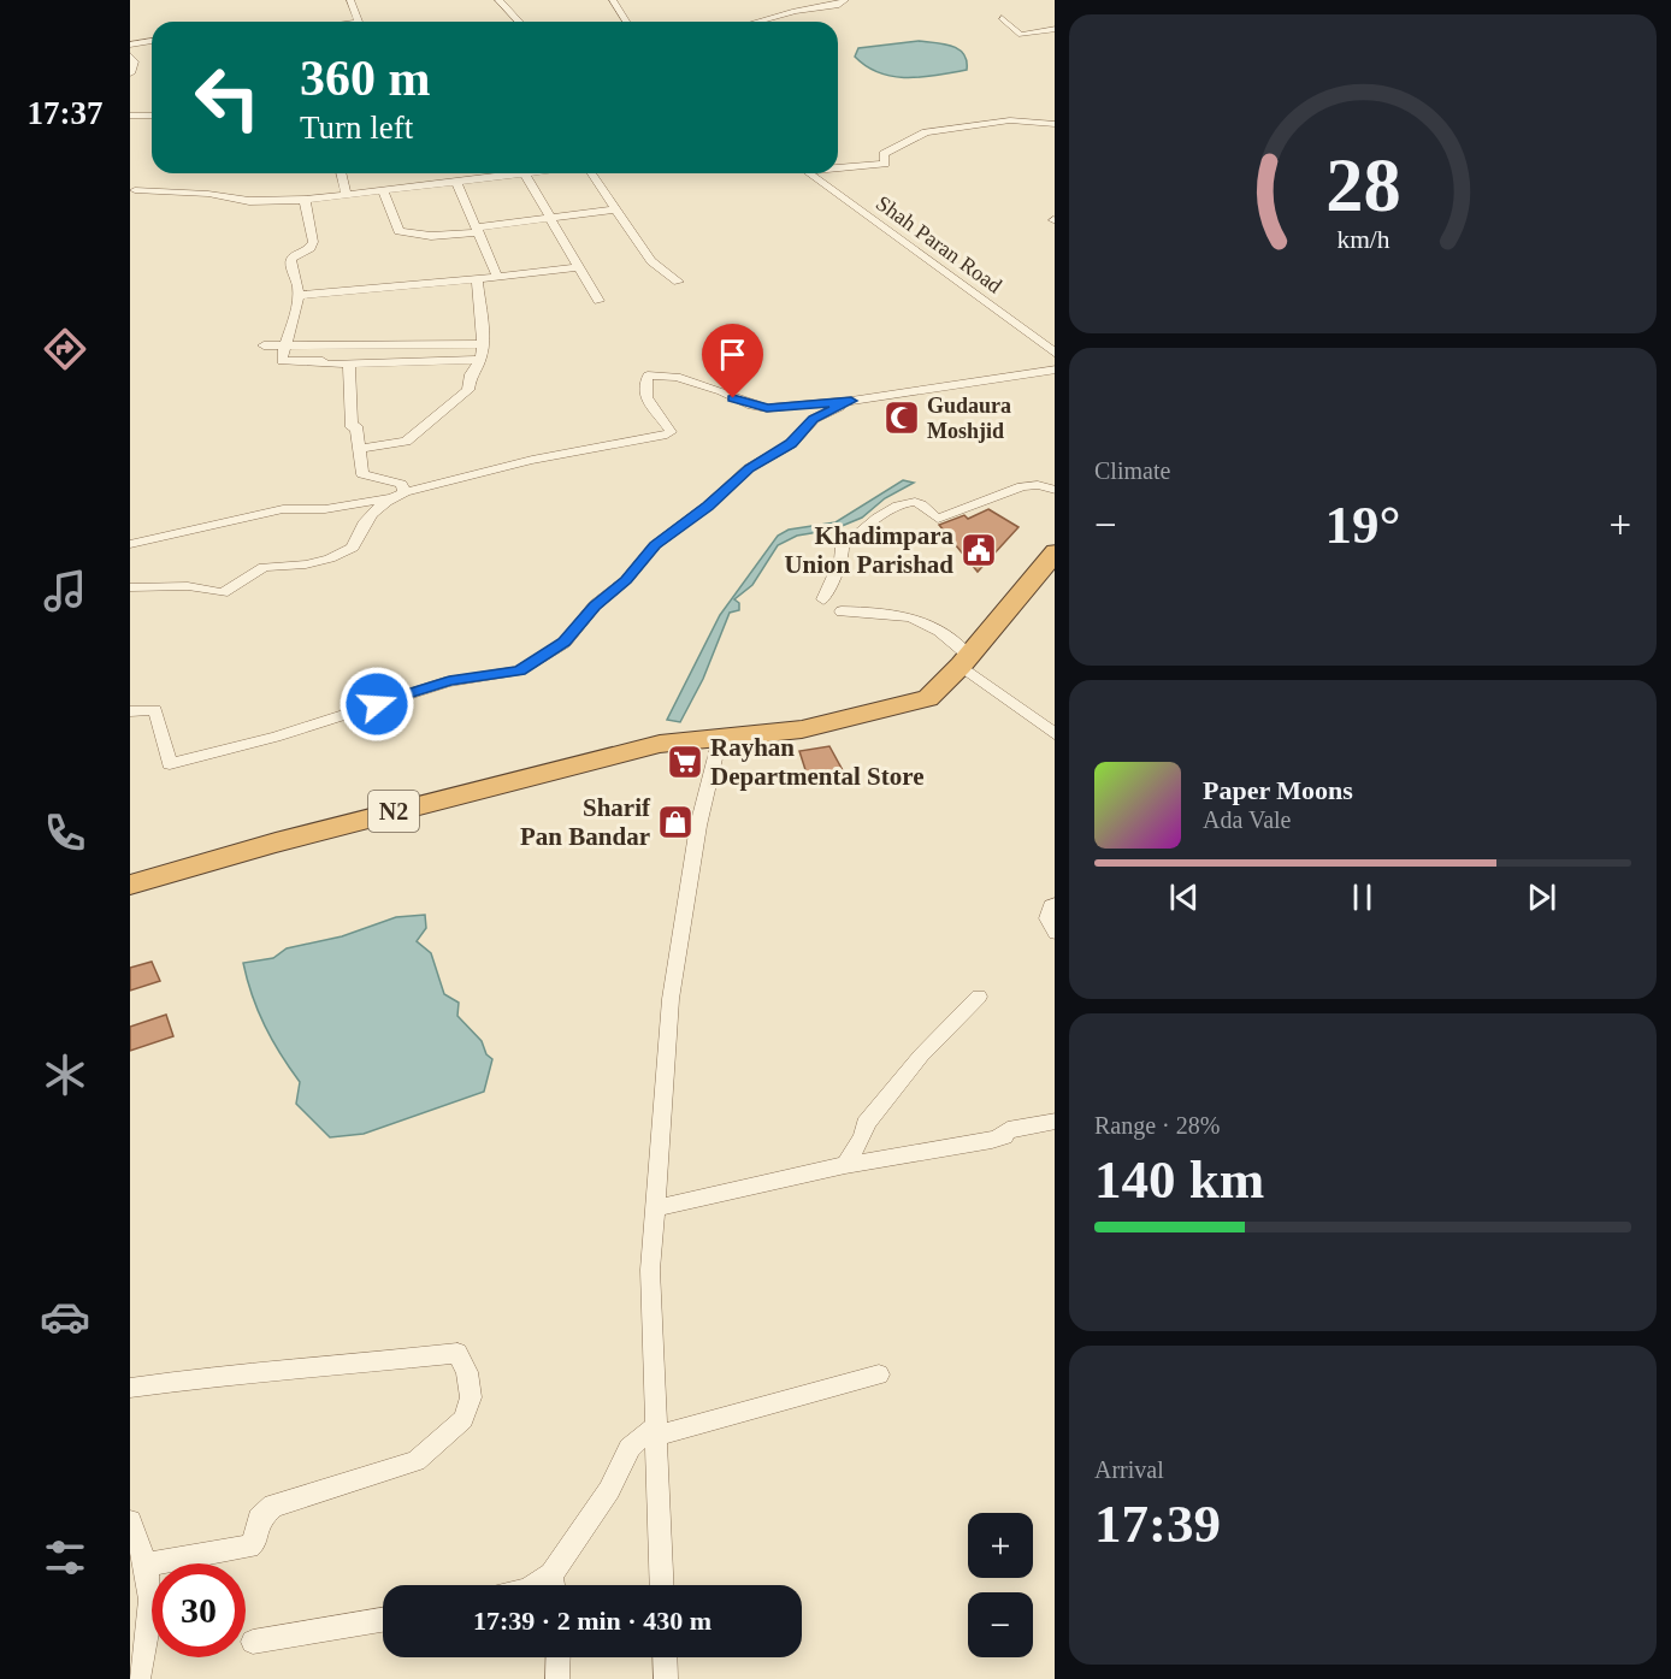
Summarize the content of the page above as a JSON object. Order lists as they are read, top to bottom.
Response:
{
  "streets": {
    "highway": ["N2"],
    "street": ["Shah Paran Road"]
  },
  "places": {
    "mosque": ["Gudaura Moshjid"],
    "public building": ["Khadimpara Union Parishad"],
    "supermarket": ["Rayhan Departmental Store"],
    "shop": ["Sharif Pan Bandar"]
  },
  "page": {
    "tabs": "17:37",
    "turn": ["360 m", "Turn left"],
    "tile": [
      "Climate",
      ["Range · 28%", "140 km"],
      ["Arrival", "17:39"]
    ],
    "heat": ["−", "19°", "+"],
    "song": ["Paper Moons", "Ada Vale"],
    "map_buttons": ["+", "−"],
    "limit": "30",
    "trip": "17:39 · 2 min · 430 m",
    "gauge": ["28", "km/h"]
  }
}
